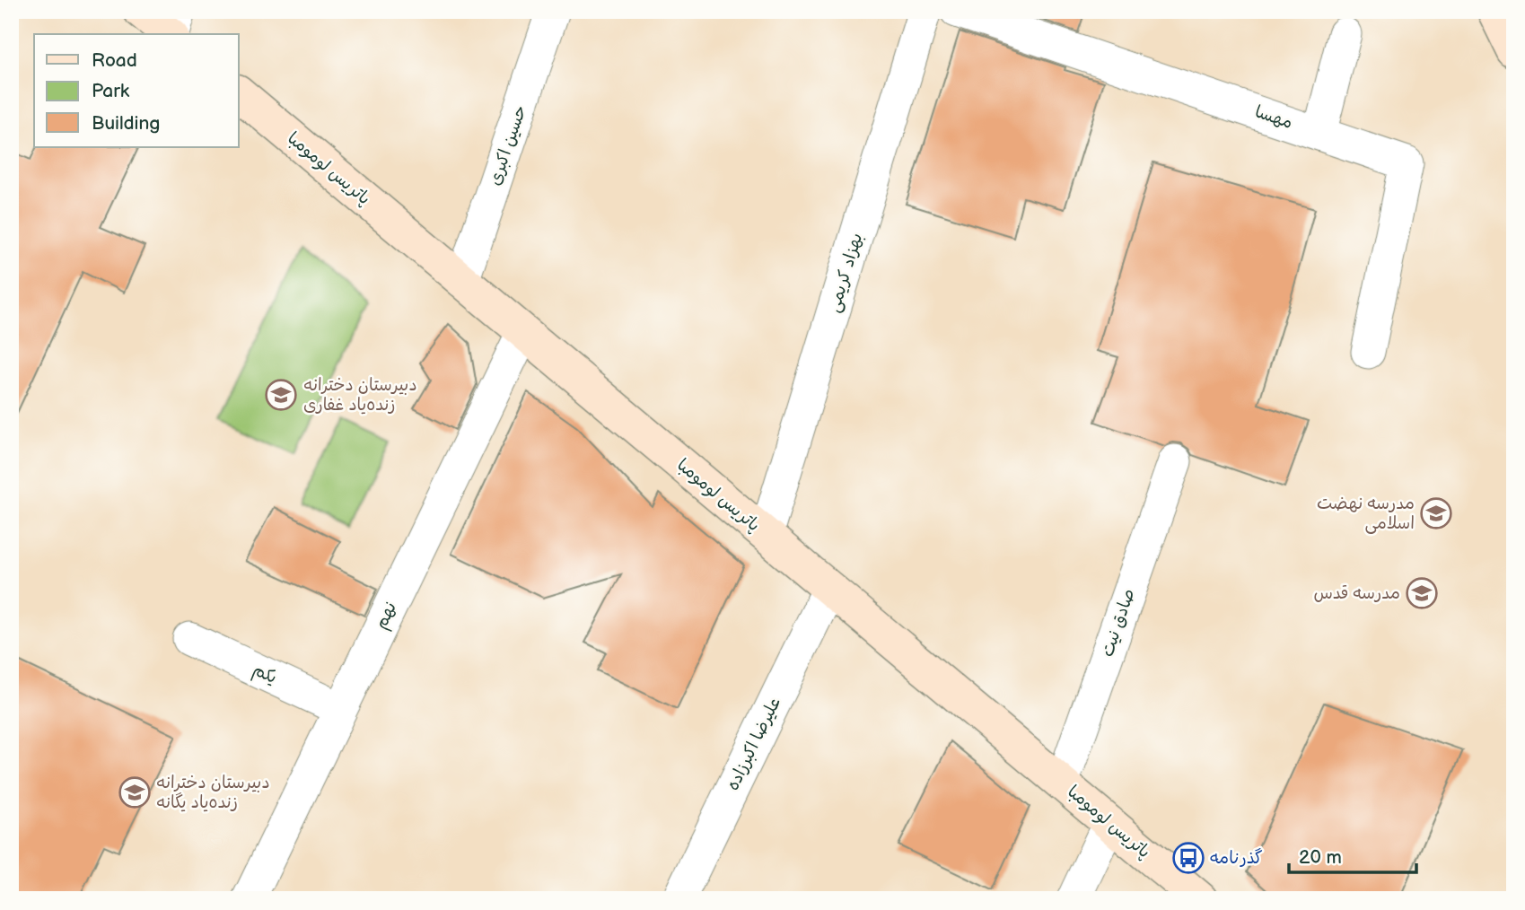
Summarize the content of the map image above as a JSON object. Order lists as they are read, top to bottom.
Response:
{
  "streets": {
    "main road": ["پاتریس لومومبا"],
    "street": [
      "مهسا",
      "حسین اکبری",
      "بهزاد کریمی",
      "نهم",
      "صادق نیت",
      "یکم",
      "علیرضا اکبرزاده"
    ]
  },
  "crossings": [
    ["حسین اکبری", "پاتریس لومومبا"],
    ["پاتریس لومومبا", "بهزاد کریمی"],
    ["پاتریس لومومبا", "نهم"],
    ["پاتریس لومومبا", "صادق نیت"],
    ["پاتریس لومومبا", "علیرضا اکبرزاده"],
    ["نهم", "یکم"]
  ],
  "places": {
    "school or university": [
      "دبیرستان دخترانه زنده‌یاد غفاری",
      "مدرسه نهضت اسلامی",
      "مدرسه قدس",
      "دبیرستان دخترانه زنده‌یاد یگانه"
    ],
    "bus stop": ["گذرنامه"]
  },
  "legend": ["Road", "Park", "Building"],
  "scale_bar": "20 m"
}
